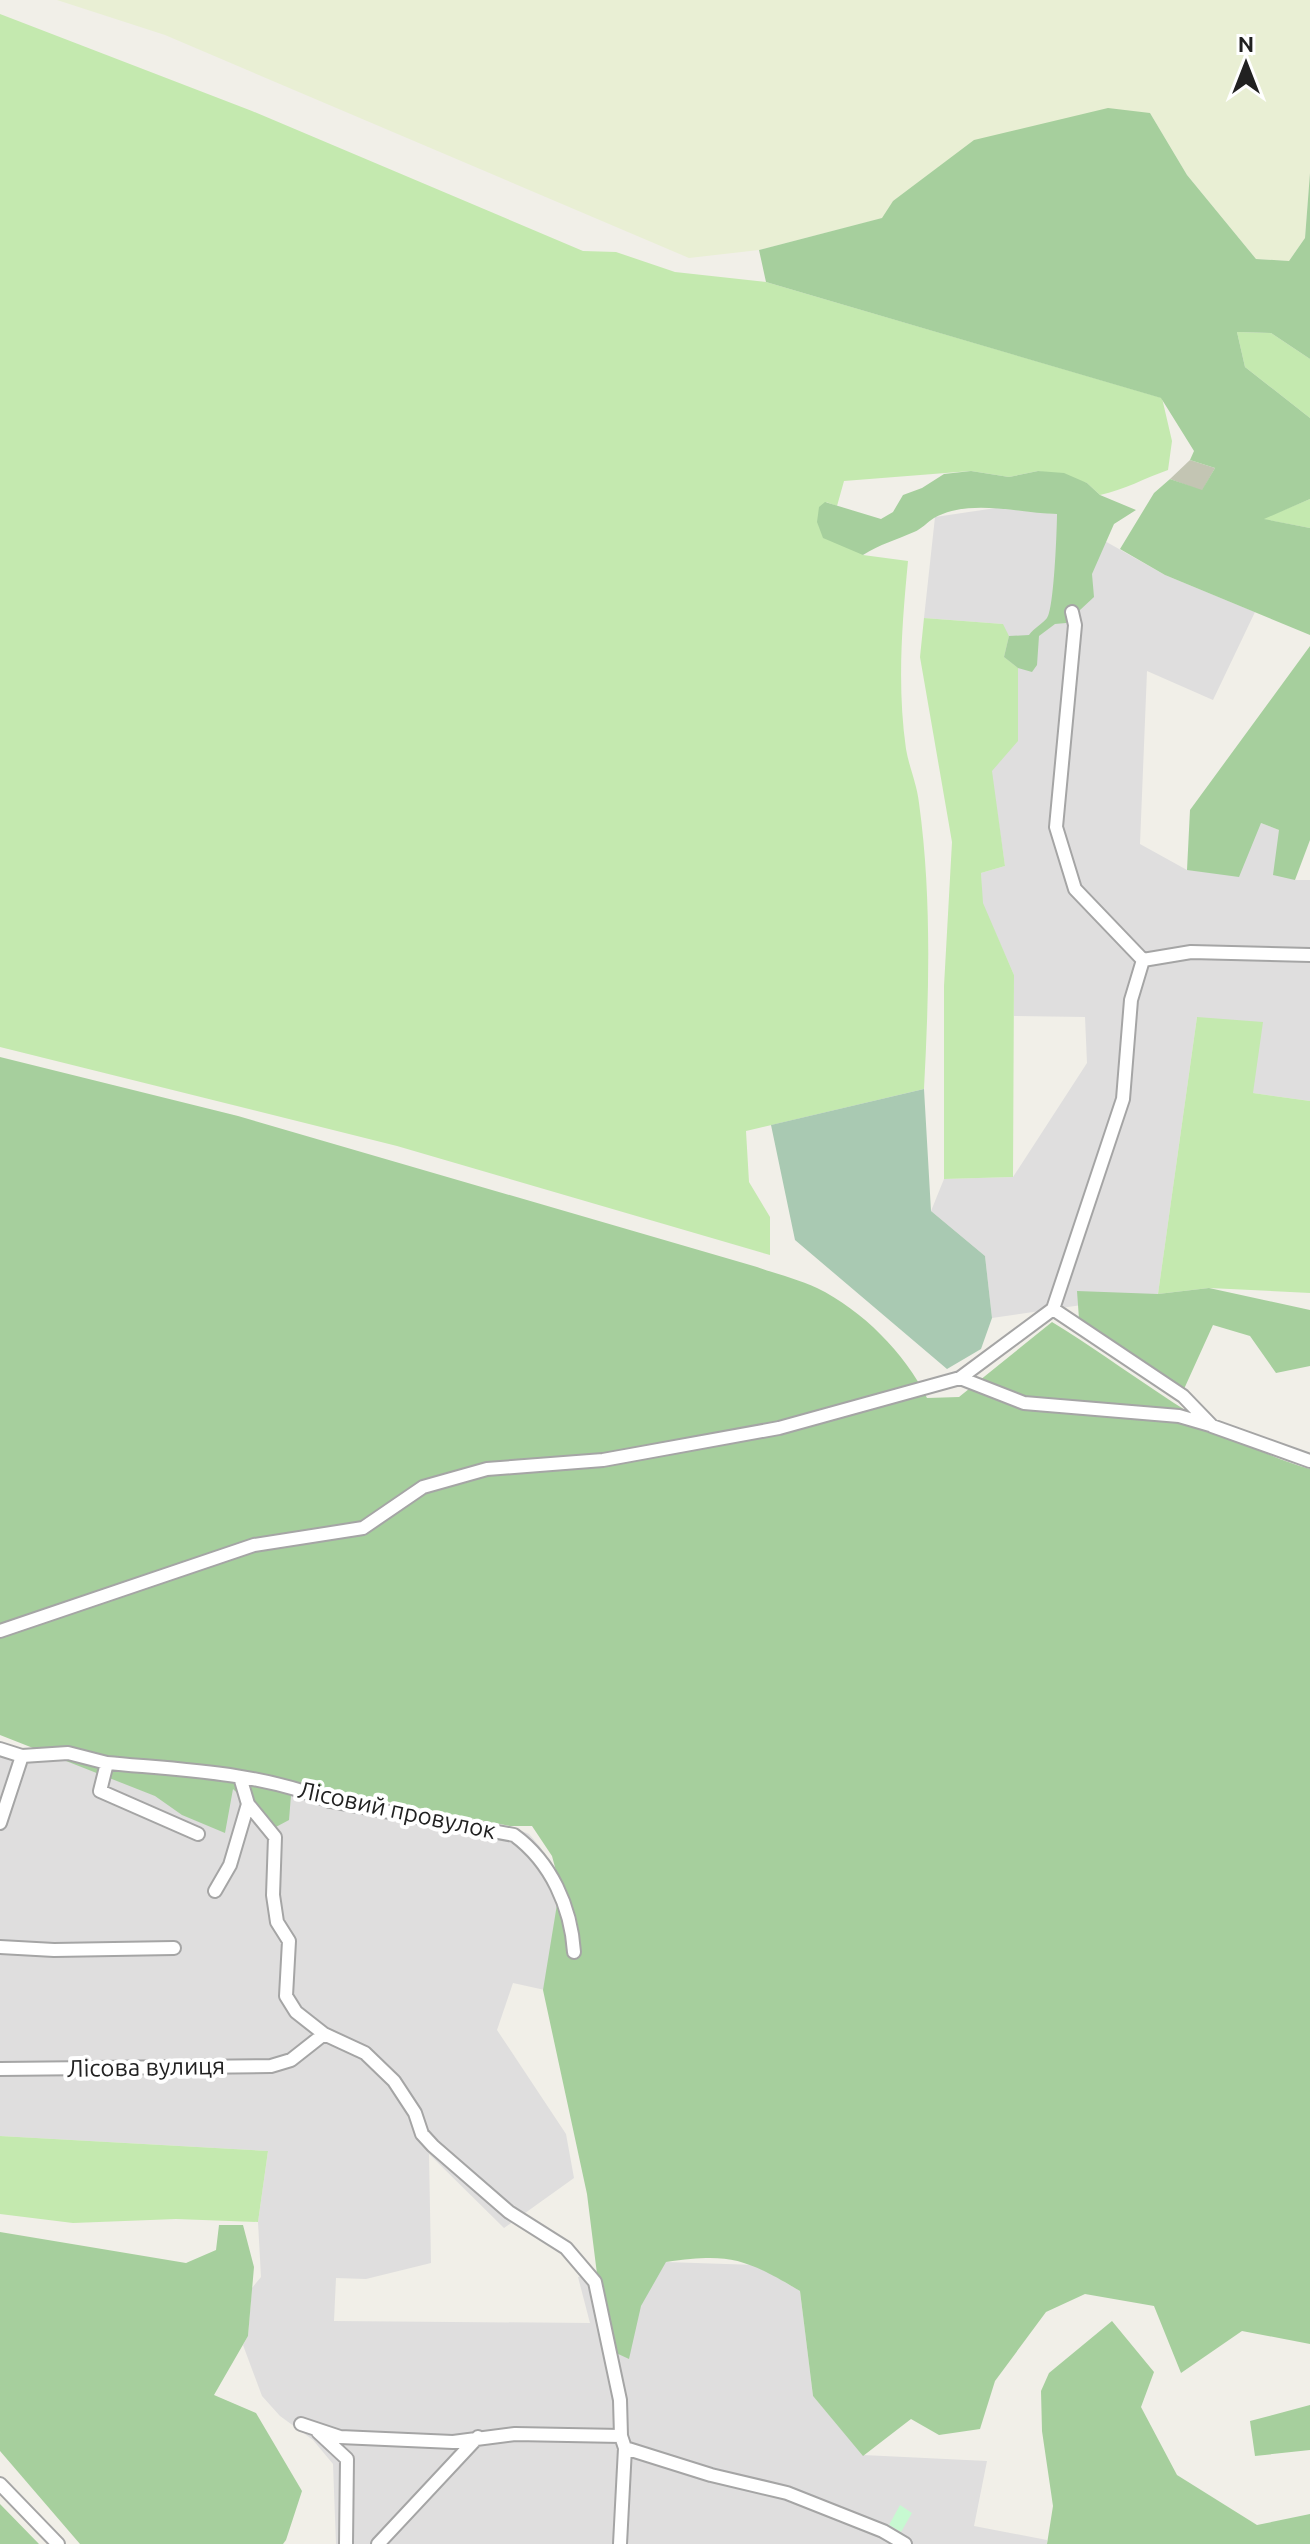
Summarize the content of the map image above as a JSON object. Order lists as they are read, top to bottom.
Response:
{
  "streets": {
    "street": ["Лісовий провулок", "Лісова вулиця"]
  },
  "crossings": [
    ["Лісовий провулок", "Лісова вулиця"]
  ],
  "north": "top"
}
